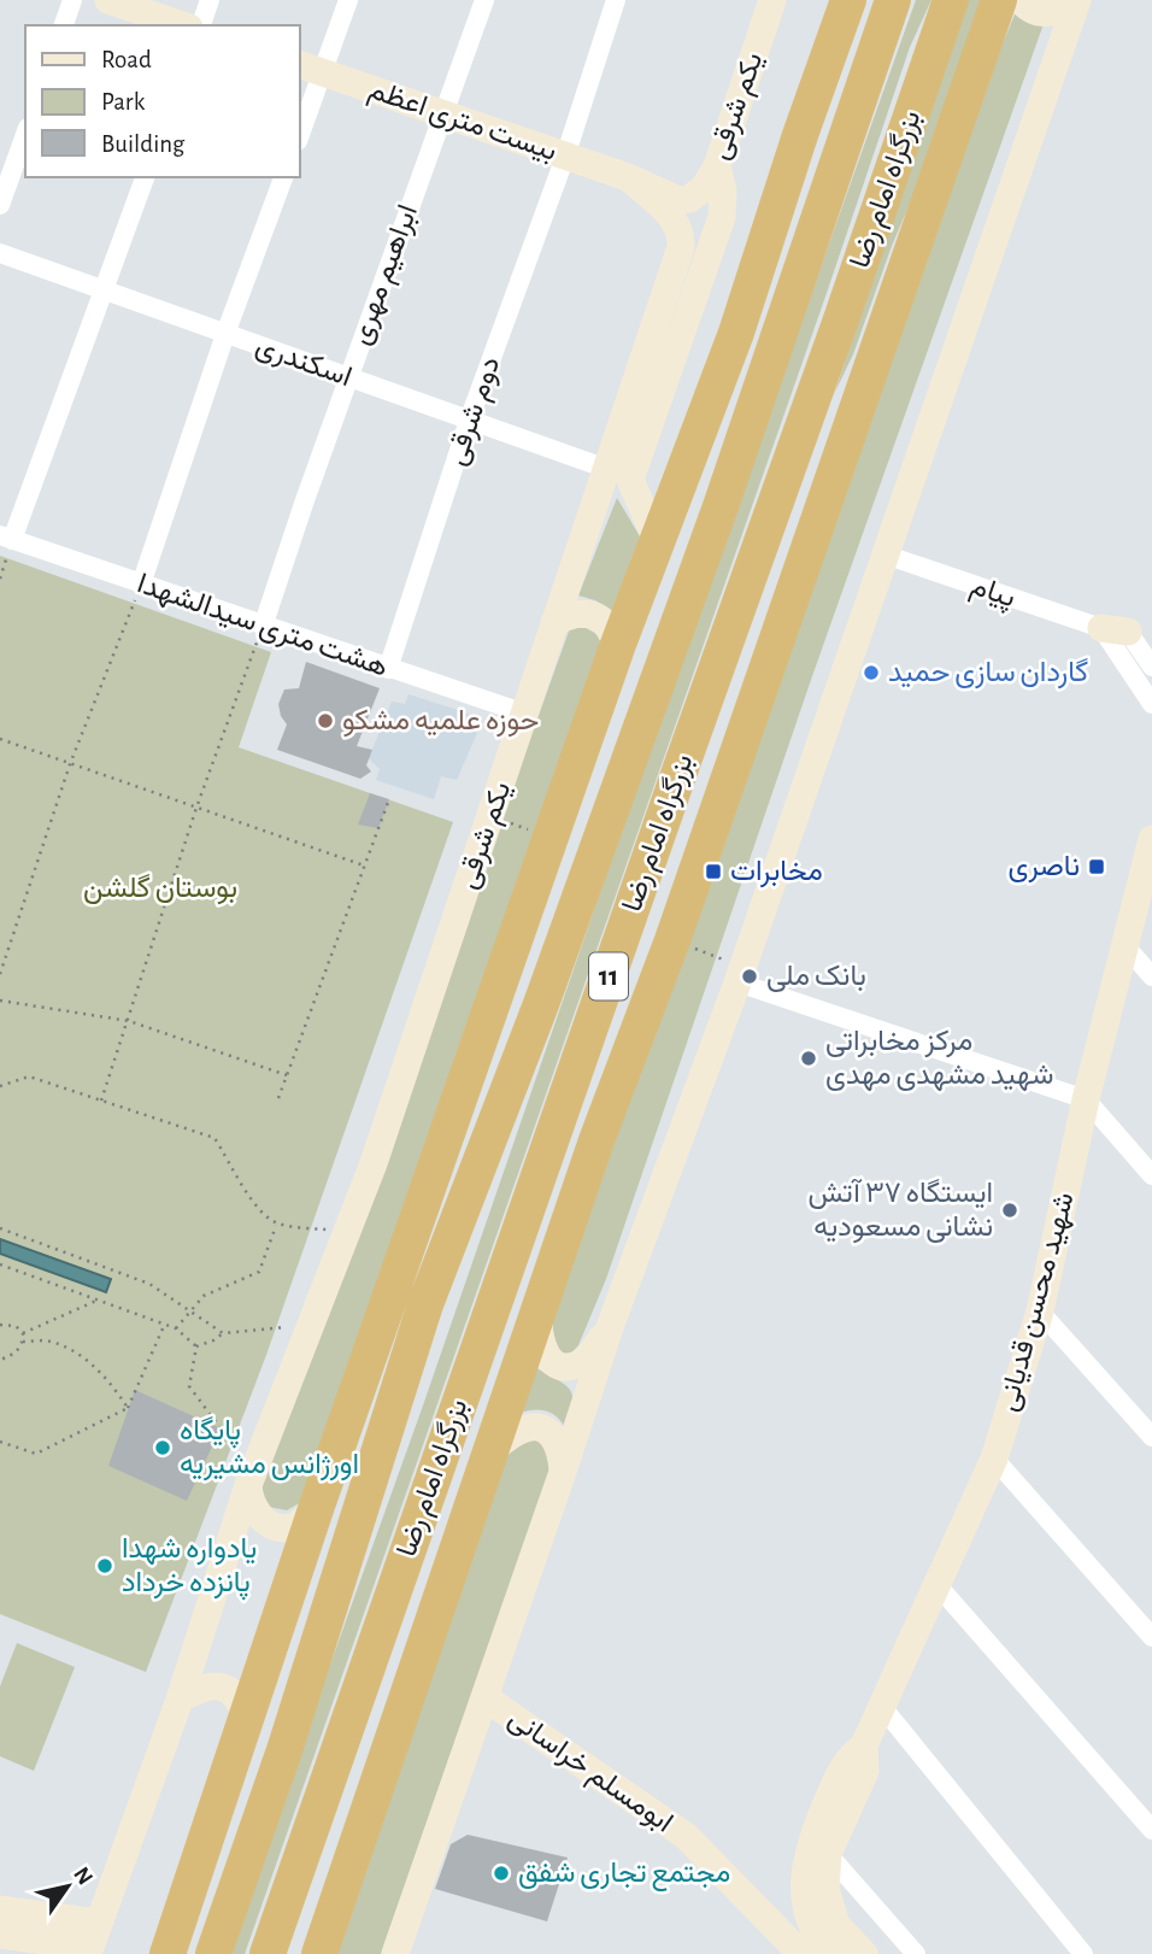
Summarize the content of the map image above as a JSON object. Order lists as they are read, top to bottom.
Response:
{
  "streets": {
    "highway": ["بزرگراه امام رضا", "11"],
    "main road": [
      "یکم شرقی",
      "بیست متری اعظم",
      "شهید محسن قدیانی",
      "ابومسلم خراسانی"
    ],
    "street": [
      "ابراهیم مهری",
      "اسکندری",
      "دوم شرقی",
      "پیام",
      "هشت متری سیدالشهدا"
    ]
  },
  "crossings": [
    ["یکم شرقی", "بیست متری اعظم"],
    ["یکم شرقی", "اسکندری"],
    ["یکم شرقی", "هشت متری سیدالشهدا"],
    ["بیست متری اعظم", "ابراهیم مهری"],
    ["بیست متری اعظم", "دوم شرقی"],
    ["ابراهیم مهری", "اسکندری"],
    ["ابراهیم مهری", "هشت متری سیدالشهدا"],
    ["اسکندری", "دوم شرقی"],
    ["دوم شرقی", "هشت متری سیدالشهدا"]
  ],
  "parks": ["بوستان گلشن"],
  "places": {
    "other": [
      "گاردان سازی حمید",
      "حوزه علمیه مشکو",
      "بانک ملی",
      "مرکز مخابراتی شهید مشهدی مهدی",
      "ایستگاه ۳۷ آتش نشانی مسعودیه",
      "پایگاه اورژانس مشیریه",
      "یادواره شهدا پانزده خرداد",
      "مجتمع تجاری شفق"
    ],
    "transit": ["ناصری", "مخابرات"]
  },
  "legend": ["Road", "Park", "Building"],
  "north": "top right"
}
